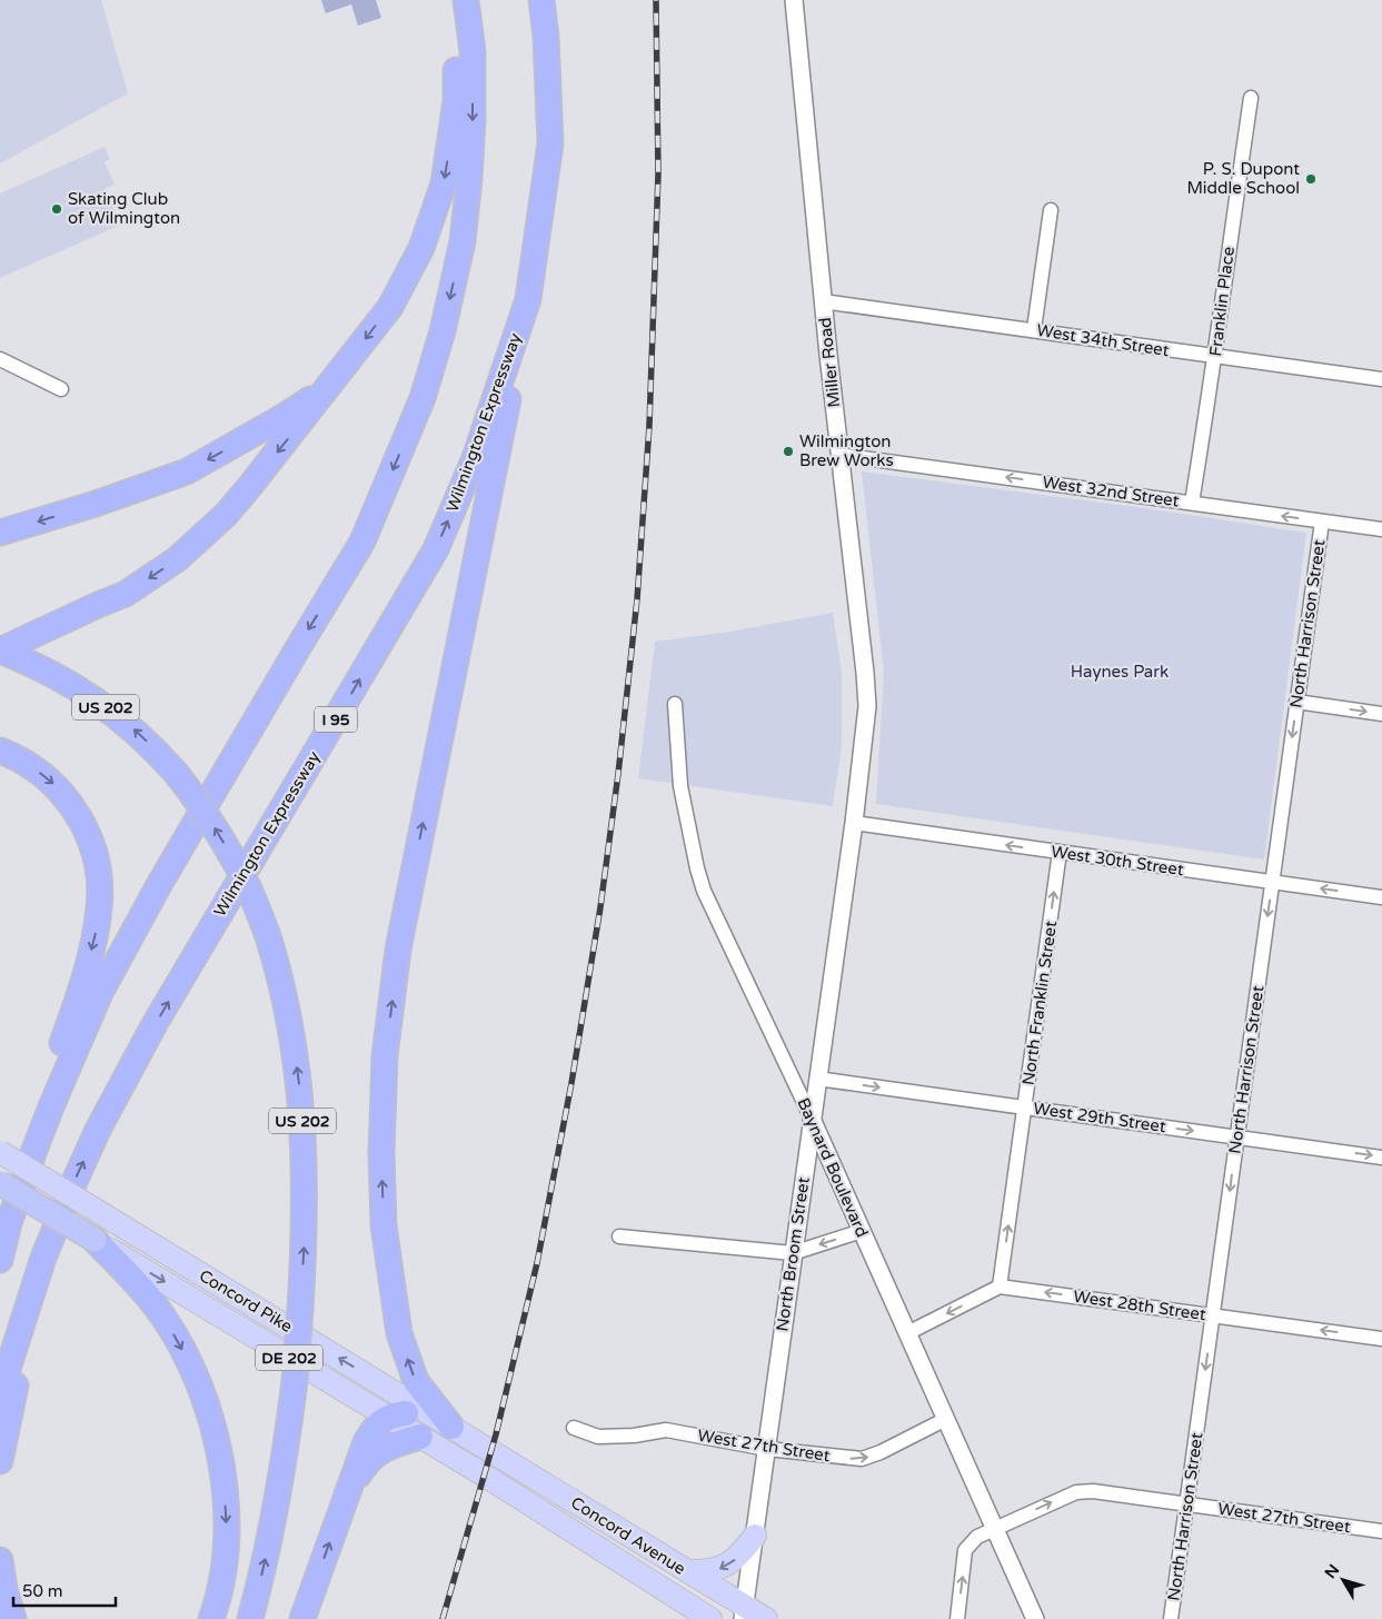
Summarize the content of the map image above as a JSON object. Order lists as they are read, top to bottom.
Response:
{
  "streets": {
    "highway": [
      "Wilmington Expressway",
      "US 202",
      "I 95",
      "Concord Pike",
      "DE 202"
    ],
    "main road": ["Concord Avenue"],
    "street": [
      "Franklin Place",
      "West 34th Street",
      "Miller Road",
      "West 32nd Street",
      "North Harrison Street",
      "West 30th Street",
      "North Franklin Street",
      "West 29th Street",
      "Baynard Boulevard",
      "North Broom Street",
      "West 28th Street",
      "West 27th Street"
    ]
  },
  "crossings": [
    ["Franklin Place", "West 34th Street"],
    ["Franklin Place", "West 32nd Street"],
    ["West 34th Street", "Miller Road"],
    ["Miller Road", "West 32nd Street"],
    ["Miller Road", "West 30th Street"],
    ["Miller Road", "North Broom Street"],
    ["West 32nd Street", "North Harrison Street"],
    ["North Harrison Street", "West 30th Street"],
    ["North Harrison Street", "West 29th Street"],
    ["North Harrison Street", "West 28th Street"],
    ["North Harrison Street", "West 27th Street"],
    ["West 30th Street", "North Franklin Street"],
    ["West 30th Street", "North Broom Street"],
    ["North Franklin Street", "West 29th Street"],
    ["North Franklin Street", "West 28th Street"],
    ["West 29th Street", "North Broom Street"],
    ["Baynard Boulevard", "North Broom Street"],
    ["Baynard Boulevard", "West 27th Street"],
    ["North Broom Street", "West 27th Street"],
    ["North Broom Street", "Concord Avenue"],
    ["Concord Pike", "Concord Avenue"]
  ],
  "one_way": [
    "West 32nd Street",
    "North Harrison Street",
    "West 30th Street",
    "North Franklin Street",
    "West 29th Street",
    "West 28th Street",
    "West 27th Street"
  ],
  "parks": ["Haynes Park"],
  "places": ["P. S. Dupont Middle School", "Skating Club of Wilmington", "Wilmington Brew Works"],
  "scale_bar": "50 m",
  "north": "top left"
}
